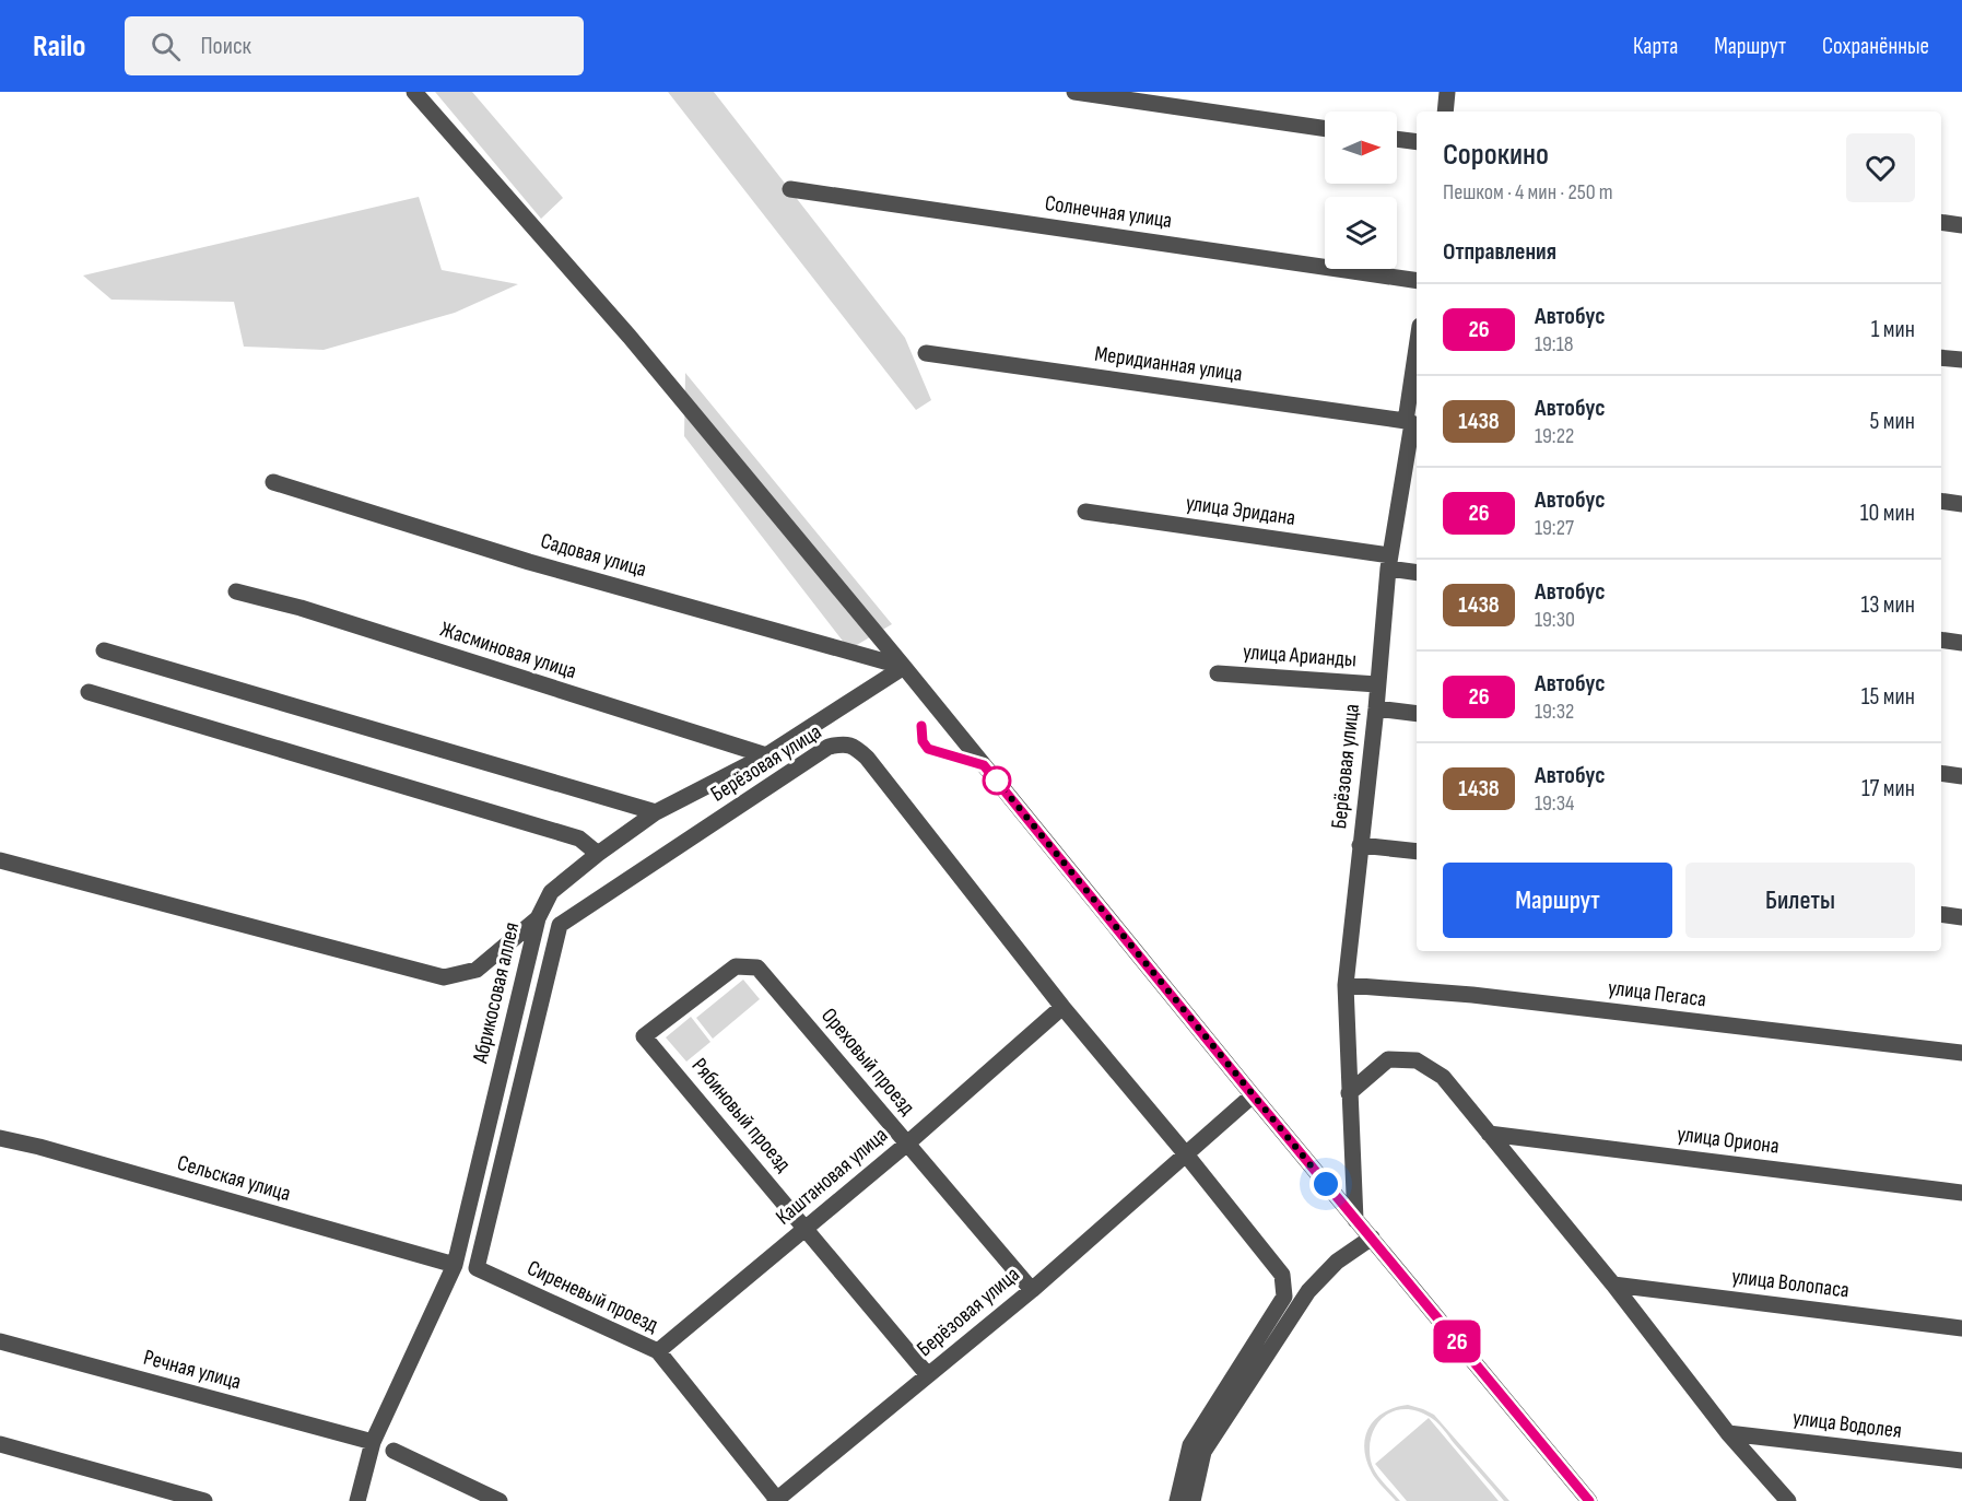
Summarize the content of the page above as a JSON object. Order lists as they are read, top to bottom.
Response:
{
  "streets": {
    "street": [
      "Солнечная улица",
      "Меридианная улица",
      "улица Эридана",
      "Садовая улица",
      "Жасминовая улица",
      "улица Арианды",
      "Берёзовая улица",
      "Абрикосовая аллея",
      "улица Пегаса",
      "Ореховый проезд",
      "Рябиновый проезд",
      "улица Ориона",
      "Каштановая улица",
      "Сельская улица",
      "улица Волопаса",
      "Сиреневый проезд",
      "Речная улица",
      "улица Водолея"
    ]
  },
  "crossings": [
    ["Меридианная улица", "Берёзовая улица"],
    ["улица Эридана", "Берёзовая улица"],
    ["Садовая улица", "Абрикосовая аллея"],
    ["Жасминовая улица", "Абрикосовая аллея"],
    ["улица Арианды", "Берёзовая улица"],
    ["Берёзовая улица", "улица Пегаса"],
    ["Берёзовая улица", "Ореховый проезд"],
    ["Берёзовая улица", "Рябиновый проезд"],
    ["Берёзовая улица", "Каштановая улица"],
    ["Берёзовая улица", "Сиреневый проезд"],
    ["Абрикосовая аллея", "Сельская улица"],
    ["Абрикосовая аллея", "Речная улица"],
    ["Ореховый проезд", "Рябиновый проезд"],
    ["Ореховый проезд", "Каштановая улица"],
    ["Рябиновый проезд", "Каштановая улица"],
    ["Каштановая улица", "Сиреневый проезд"]
  ],
  "lines": ["bus line 26"],
  "north": "right",
  "page": {
    "header": "Railo",
    "search": "Поиск",
    "nav": ["Карта", "Маршрут", "Сохранённые"],
    "on_map": "26",
    "heading": [
      ["Сорокино", "Пешком · 4 мин · 250 m"],
      "Отправления"
    ],
    "list": [
      {
        "mark": "26",
        "name": "Автобус",
        "note": "19:18",
        "value": "1 мин"
      },
      {
        "mark": "1438",
        "name": "Автобус",
        "note": "19:22",
        "value": "5 мин"
      },
      {
        "mark": "26",
        "name": "Автобус",
        "note": "19:27",
        "value": "10 мин"
      },
      {
        "mark": "1438",
        "name": "Автобус",
        "note": "19:30",
        "value": "13 мин"
      },
      {
        "mark": "26",
        "name": "Автобус",
        "note": "19:32",
        "value": "15 мин"
      },
      {
        "mark": "1438",
        "name": "Автобус",
        "note": "19:34",
        "value": "17 мин"
      }
    ],
    "buttons": ["Маршрут", "Билеты"]
  }
}
